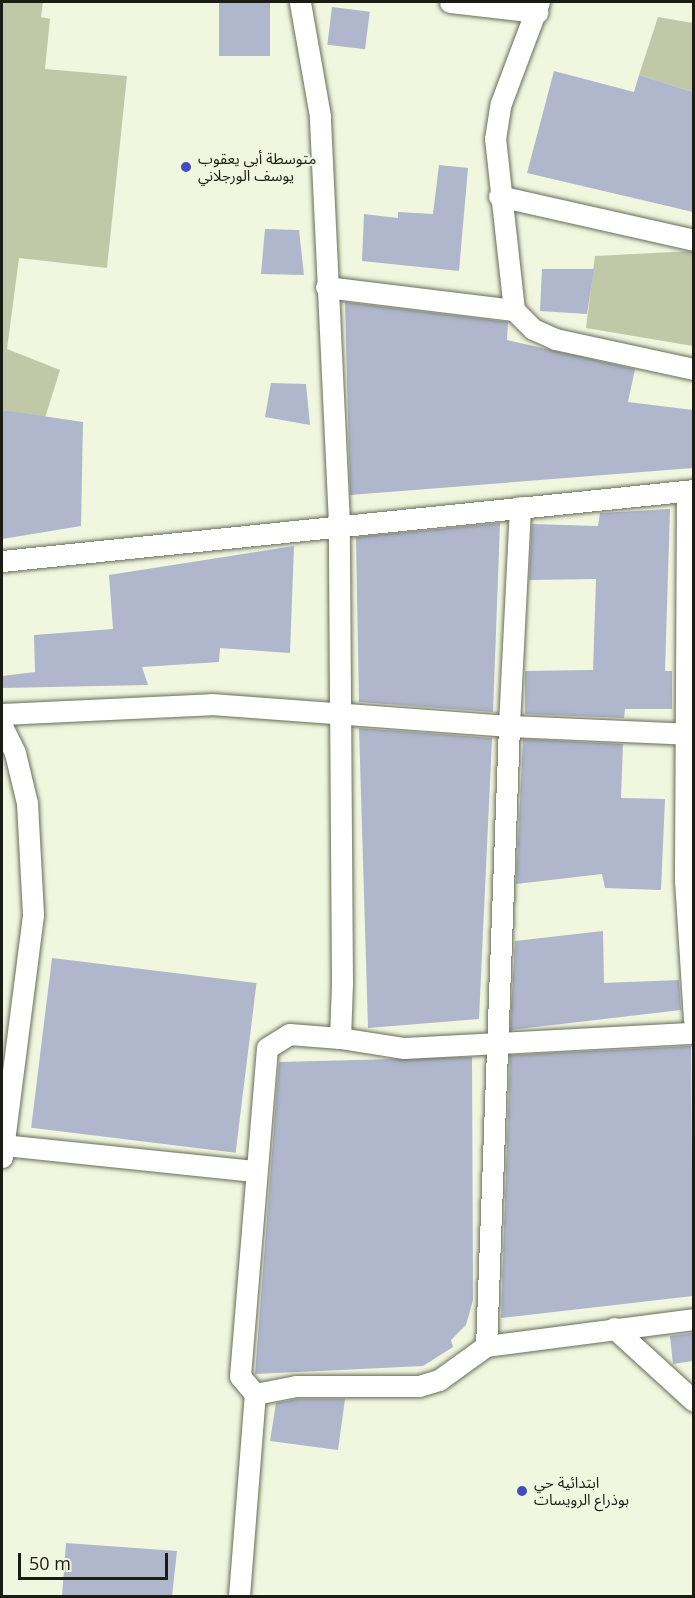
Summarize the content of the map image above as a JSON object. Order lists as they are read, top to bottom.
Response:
{
  "places": ["متوسطة أبي يعقوب يوسف الورجلاني", "ابتدائية حي بوذراع الرويسات"],
  "scale_bar": "50 m"
}
